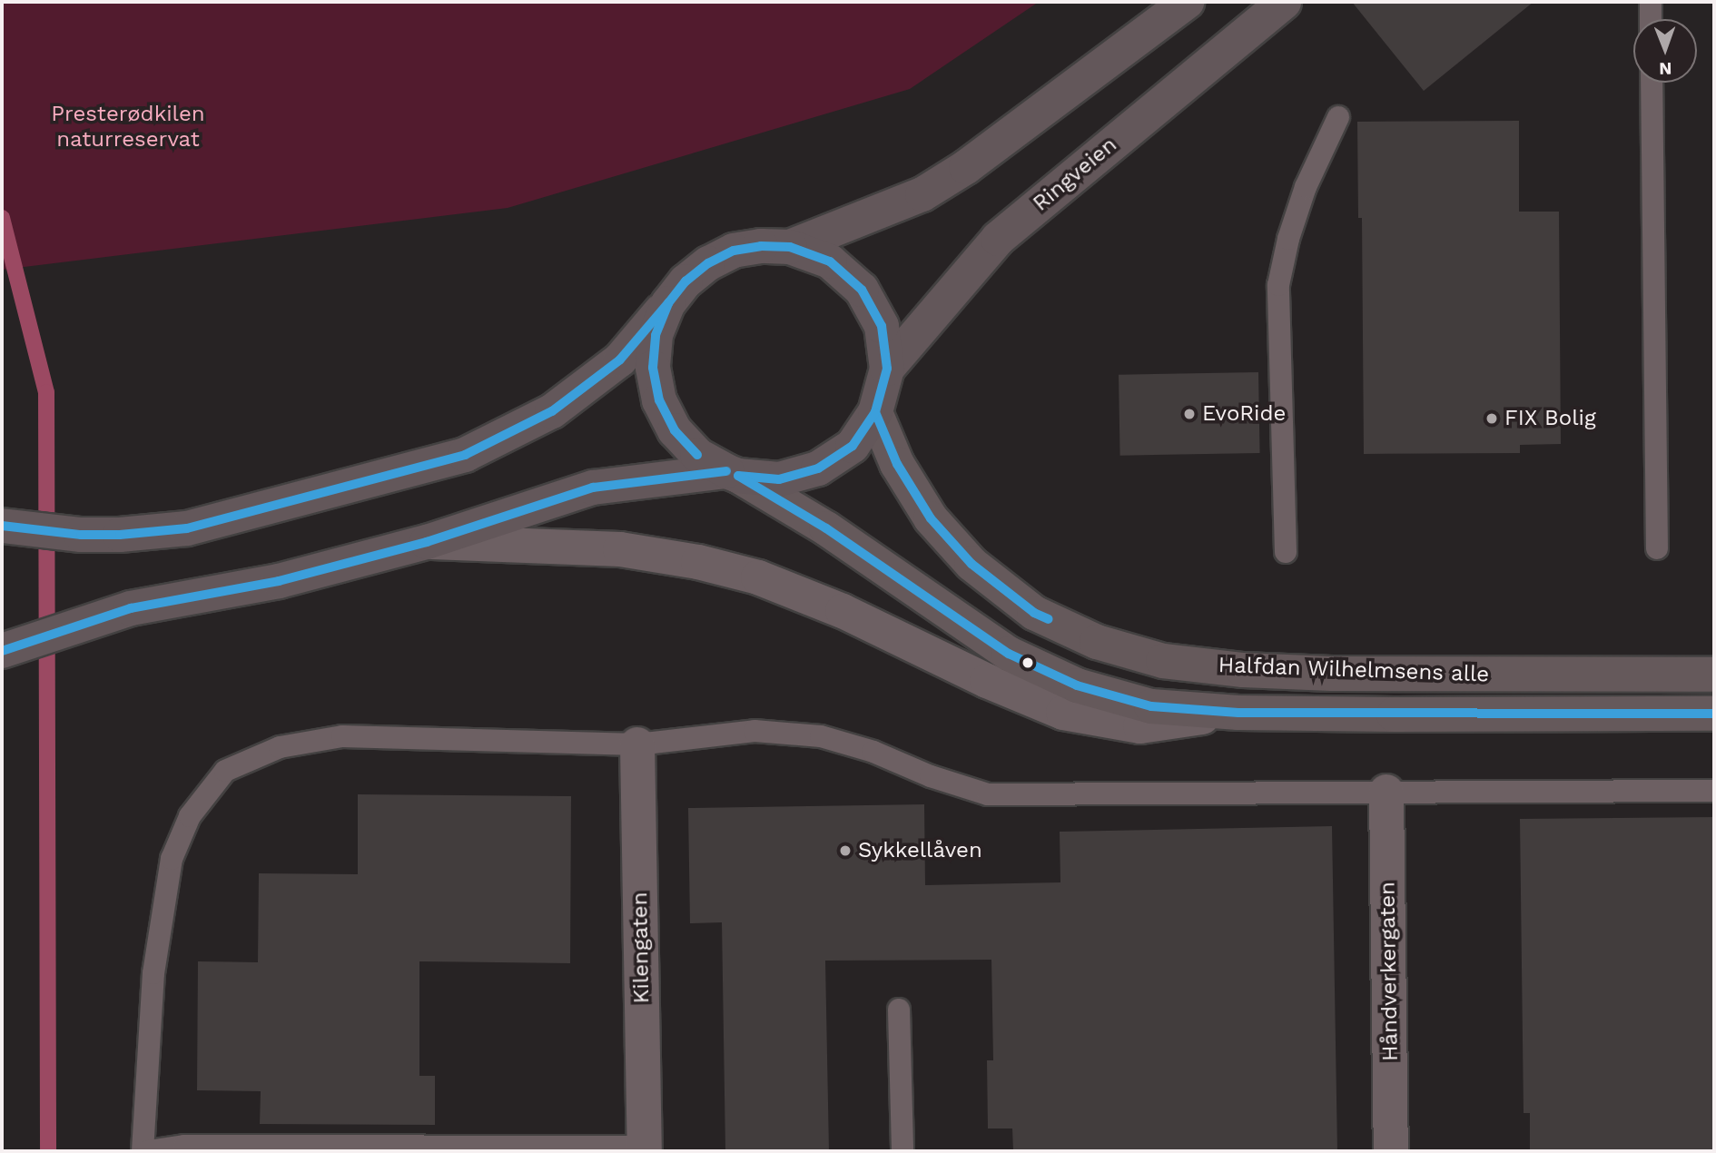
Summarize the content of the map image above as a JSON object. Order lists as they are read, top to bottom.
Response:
{
  "streets": {
    "main road": ["Ringveien", "Halfdan Wilhelmsens alle"],
    "street": ["Kilengaten", "Håndverkergaten"]
  },
  "crossings": [
    ["Ringveien", "Halfdan Wilhelmsens alle"]
  ],
  "parks": ["Presterødkilen naturreservat"],
  "places": ["EvoRide", "FIX Bolig", "Sykkellåven"],
  "north": "bottom"
}
